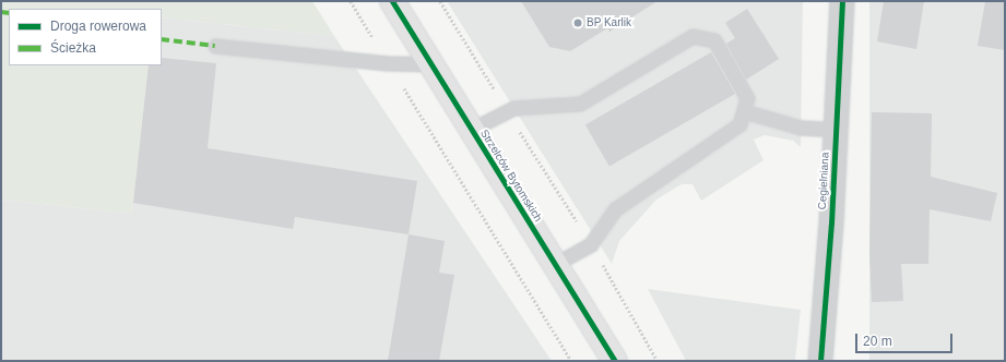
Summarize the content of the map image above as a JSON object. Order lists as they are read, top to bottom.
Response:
{
  "streets": {
    "main road": ["Strzelców Bytomskich"],
    "street": ["Cegielniana"]
  },
  "places": ["BP Karlik"],
  "legend": ["Droga rowerowa", "Ścieżka"],
  "scale_bar": "20 m"
}
